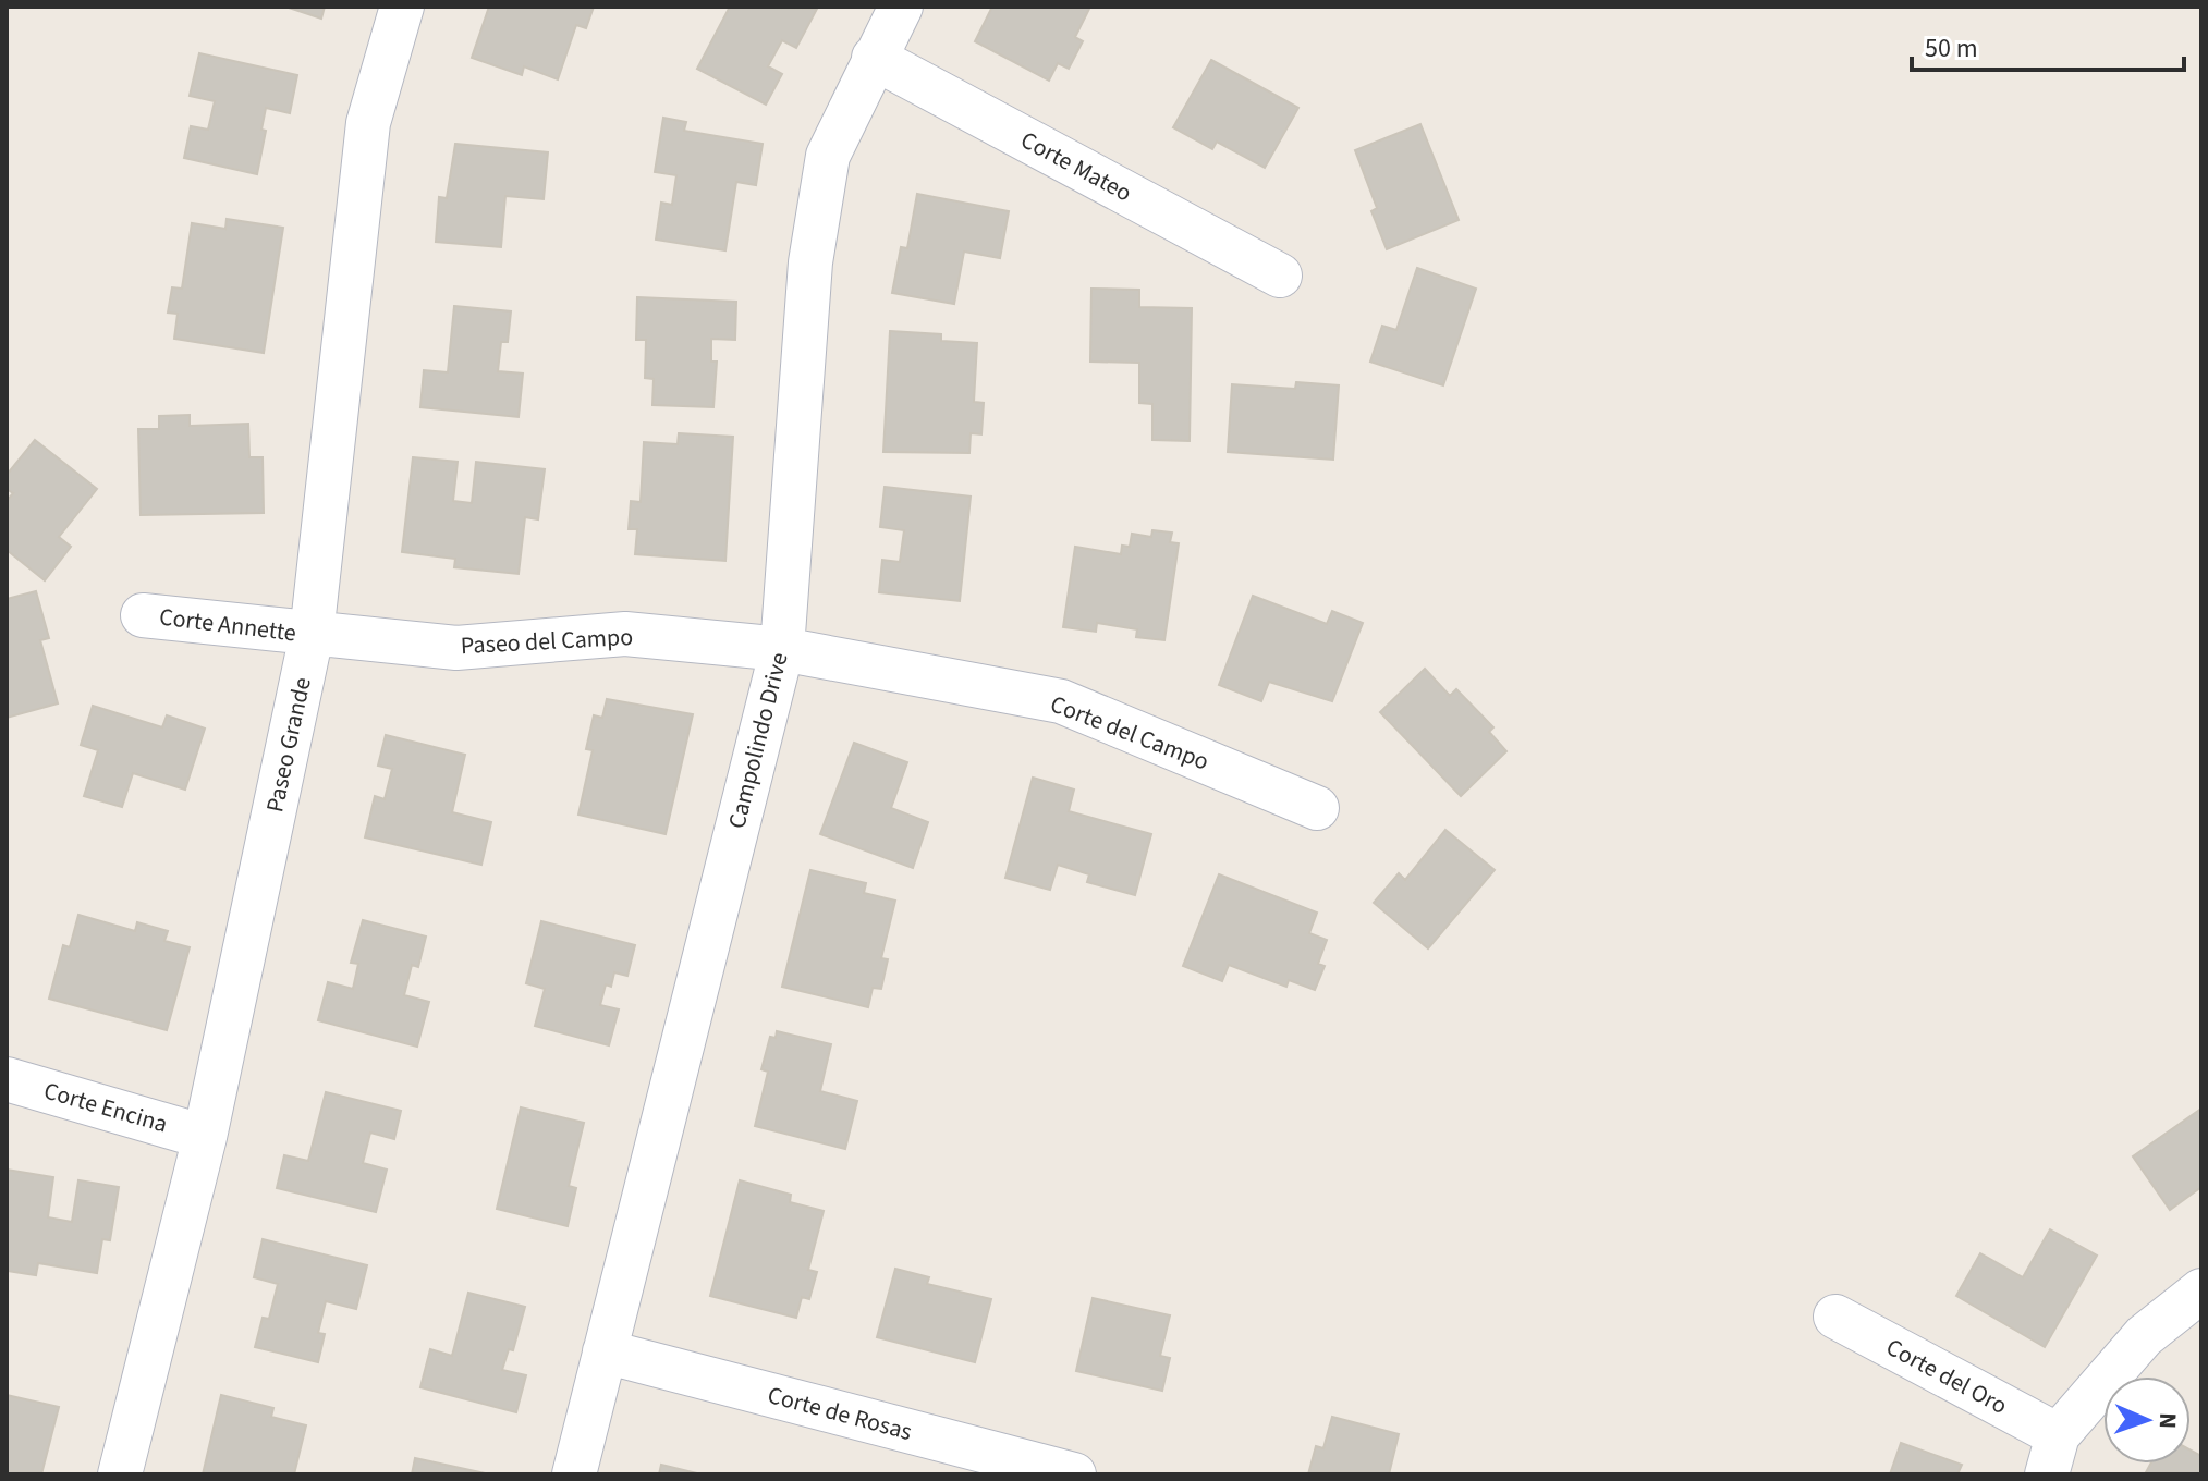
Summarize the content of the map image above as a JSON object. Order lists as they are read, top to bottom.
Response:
{
  "streets": {
    "street": [
      "Corte Mateo",
      "Corte Annette",
      "Paseo del Campo",
      "Corte del Campo",
      "Campolindo Drive",
      "Paseo Grande",
      "Corte Encina",
      "Corte del Oro",
      "Corte de Rosas"
    ]
  },
  "crossings": [
    ["Corte Mateo", "Campolindo Drive"],
    ["Corte Annette", "Paseo del Campo"],
    ["Corte Annette", "Paseo Grande"],
    ["Paseo del Campo", "Corte del Campo"],
    ["Paseo del Campo", "Campolindo Drive"],
    ["Paseo del Campo", "Paseo Grande"],
    ["Corte del Campo", "Campolindo Drive"],
    ["Campolindo Drive", "Corte de Rosas"],
    ["Paseo Grande", "Corte Encina"]
  ],
  "scale_bar": "50 m",
  "north": "right"
}
